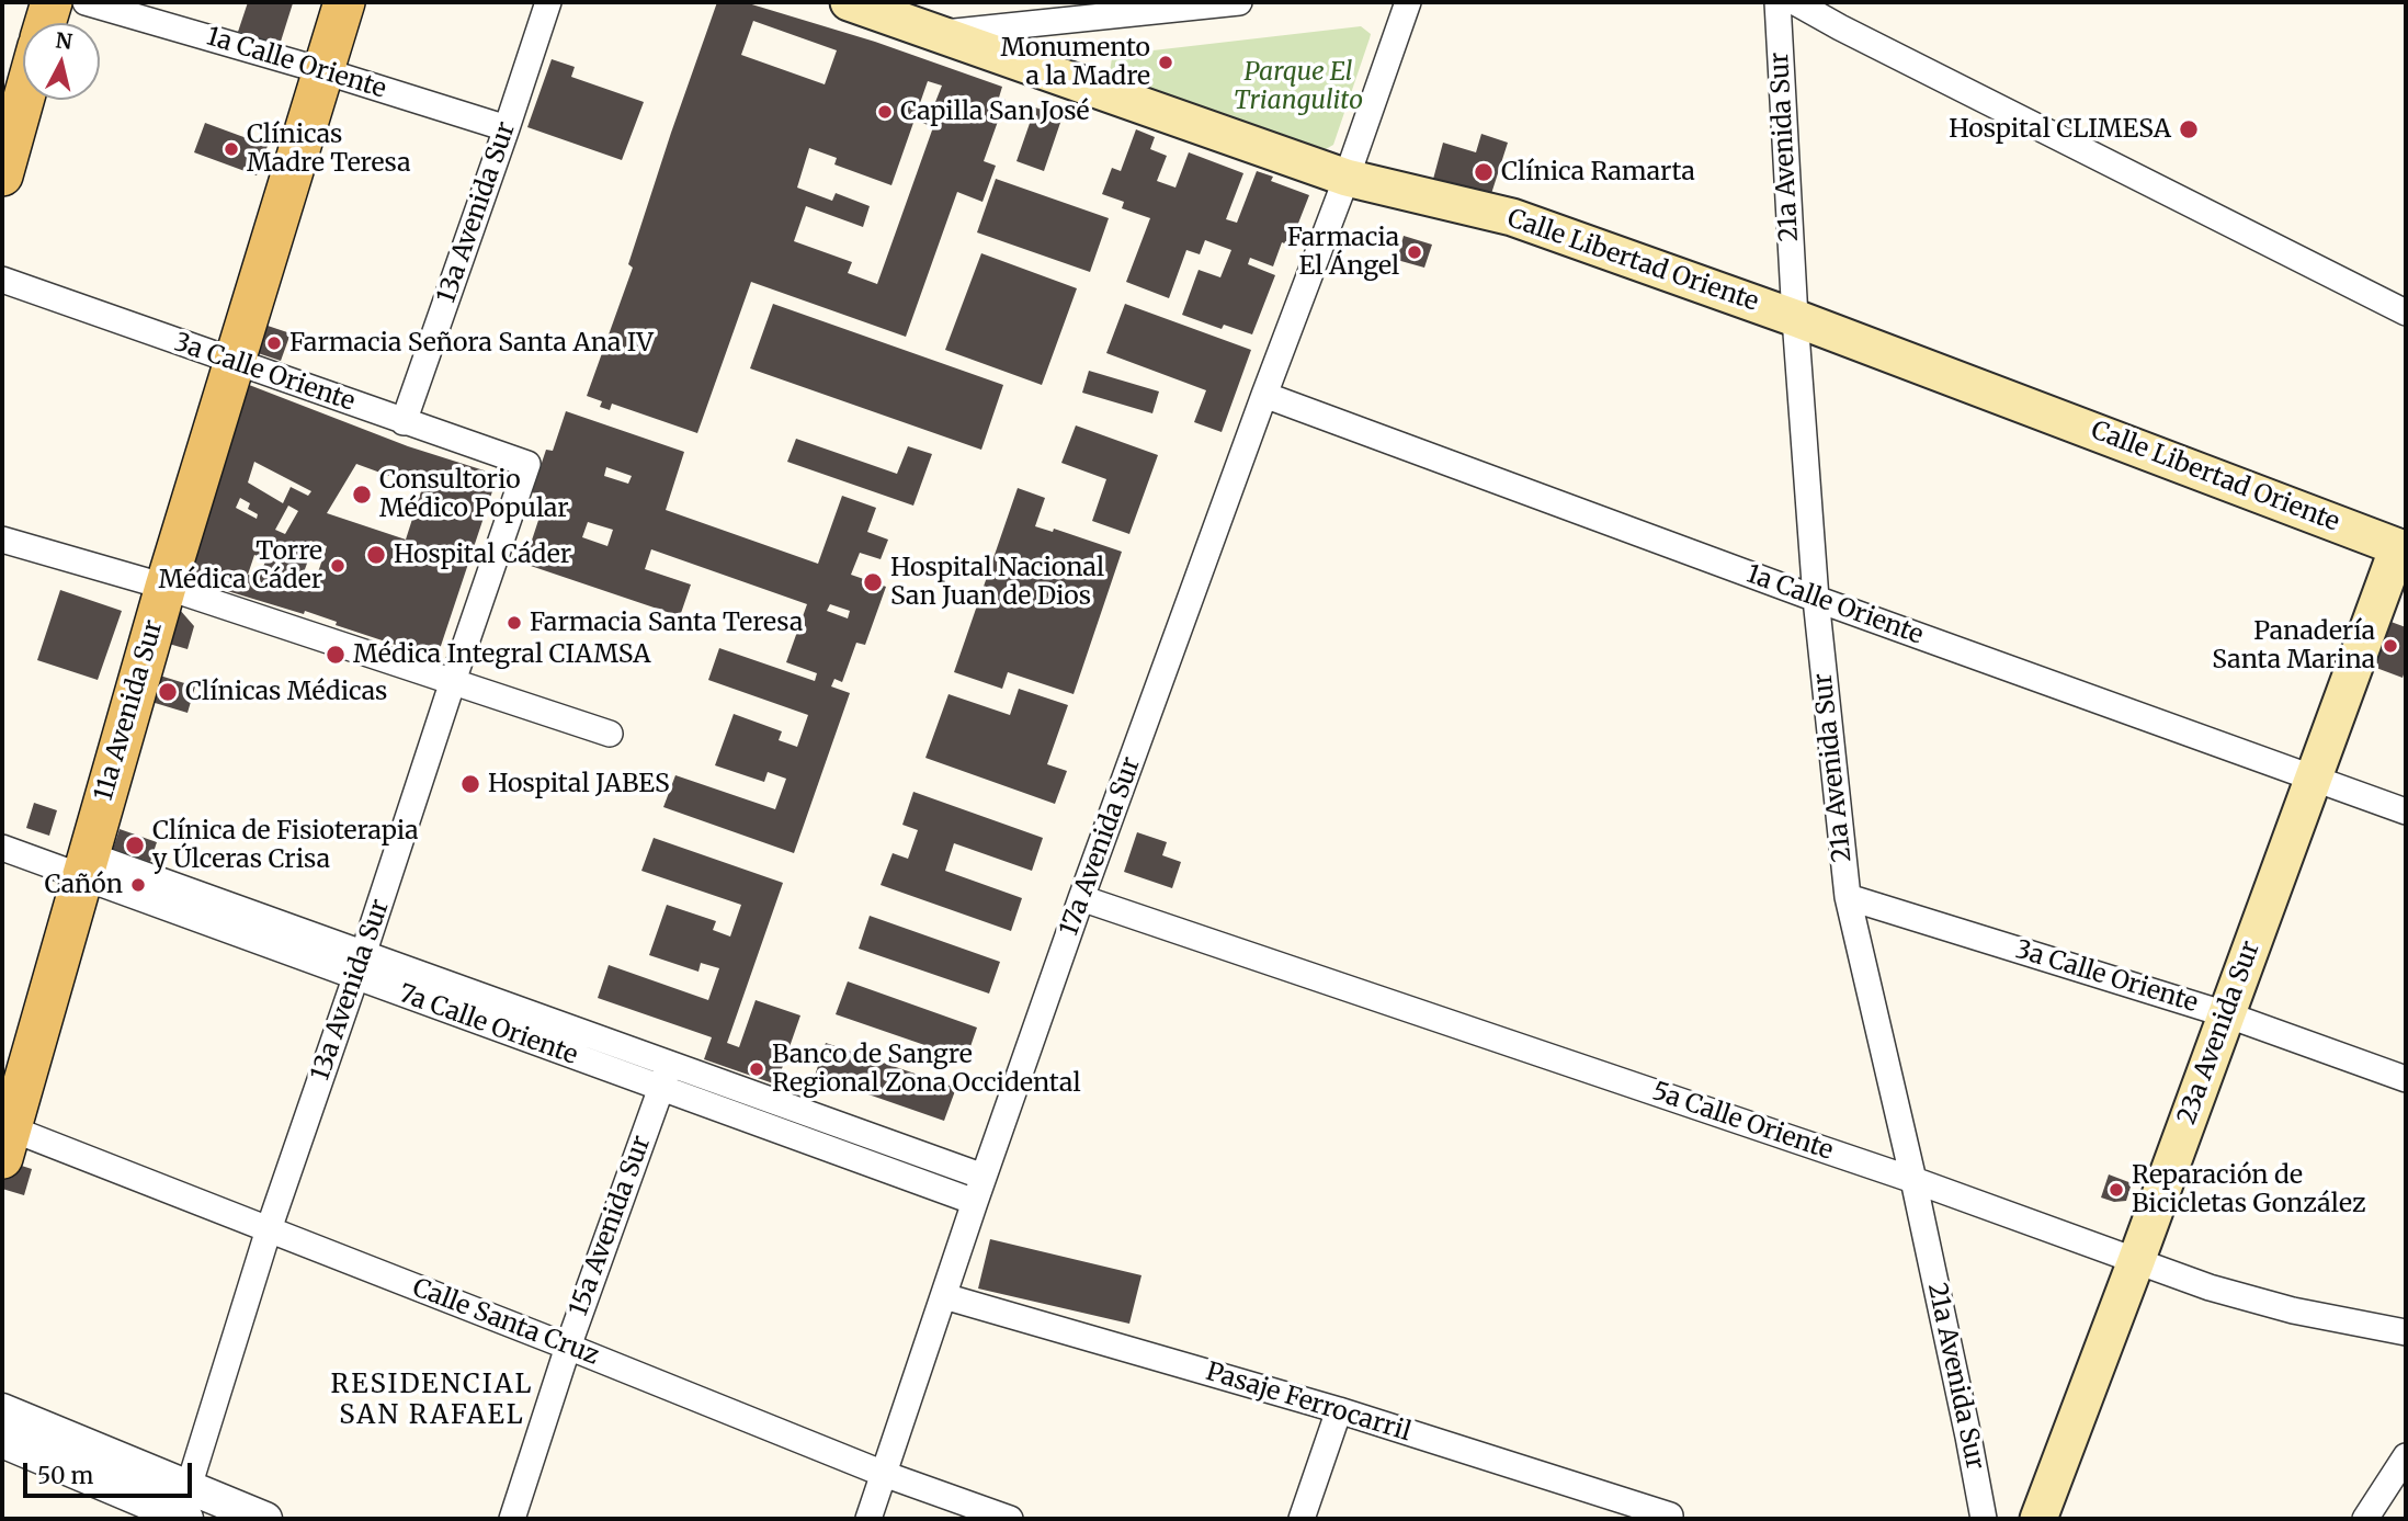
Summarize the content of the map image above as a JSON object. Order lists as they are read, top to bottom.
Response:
{
  "streets": {
    "main road": ["Calle Libertad Oriente", "11a Avenida Sur", "23a Avenida Sur"],
    "street": [
      "1a Calle Oriente",
      "21a Avenida Sur",
      "13a Avenida Sur",
      "3a Calle Oriente",
      "17a Avenida Sur",
      "7a Calle Oriente",
      "5a Calle Oriente",
      "15a Avenida Sur",
      "Calle Santa Cruz",
      "Pasaje Ferrocarril"
    ]
  },
  "crossings": [
    ["1a Calle Oriente", "21a Avenida Sur"],
    ["1a Calle Oriente", "13a Avenida Sur"],
    ["1a Calle Oriente", "11a Avenida Sur"],
    ["1a Calle Oriente", "17a Avenida Sur"],
    ["1a Calle Oriente", "23a Avenida Sur"],
    ["21a Avenida Sur", "Calle Libertad Oriente"],
    ["21a Avenida Sur", "3a Calle Oriente"],
    ["21a Avenida Sur", "5a Calle Oriente"],
    ["13a Avenida Sur", "3a Calle Oriente"],
    ["13a Avenida Sur", "7a Calle Oriente"],
    ["13a Avenida Sur", "Calle Santa Cruz"],
    ["Calle Libertad Oriente", "17a Avenida Sur"],
    ["Calle Libertad Oriente", "23a Avenida Sur"],
    ["3a Calle Oriente", "11a Avenida Sur"],
    ["3a Calle Oriente", "23a Avenida Sur"],
    ["11a Avenida Sur", "7a Calle Oriente"],
    ["11a Avenida Sur", "Calle Santa Cruz"],
    ["17a Avenida Sur", "7a Calle Oriente"],
    ["17a Avenida Sur", "5a Calle Oriente"],
    ["17a Avenida Sur", "Calle Santa Cruz"],
    ["17a Avenida Sur", "Pasaje Ferrocarril"],
    ["7a Calle Oriente", "15a Avenida Sur"],
    ["23a Avenida Sur", "5a Calle Oriente"],
    ["15a Avenida Sur", "Calle Santa Cruz"]
  ],
  "districts": ["RESIDENCIAL SAN RAFAEL"],
  "parks": ["Parque El Triangulito"],
  "places": [
    "Monumento a la Madre",
    "Capilla San José",
    "Hospital CLIMESA",
    "Clínicas Madre Teresa",
    "Clínica Ramarta",
    "Farmacia El Ángel",
    "Farmacia Señora Santa Ana IV",
    "Consultorio Médico Popular",
    "Hospital Cáder",
    "Torre Médica Cáder",
    "Hospital Nacional San Juan de Dios",
    "Farmacia Santa Teresa",
    "Panadería Santa Marina",
    "Médica Integral CIAMSA",
    "Clínicas Médicas",
    "Hospital JABES",
    "Clínica de Fisioterapia y Úlceras Crisa",
    "Cañón",
    "Banco de Sangre Regional Zona Occidental",
    "Reparación de Bicicletas González"
  ],
  "scale_bar": "50 m",
  "north": "top"
}
